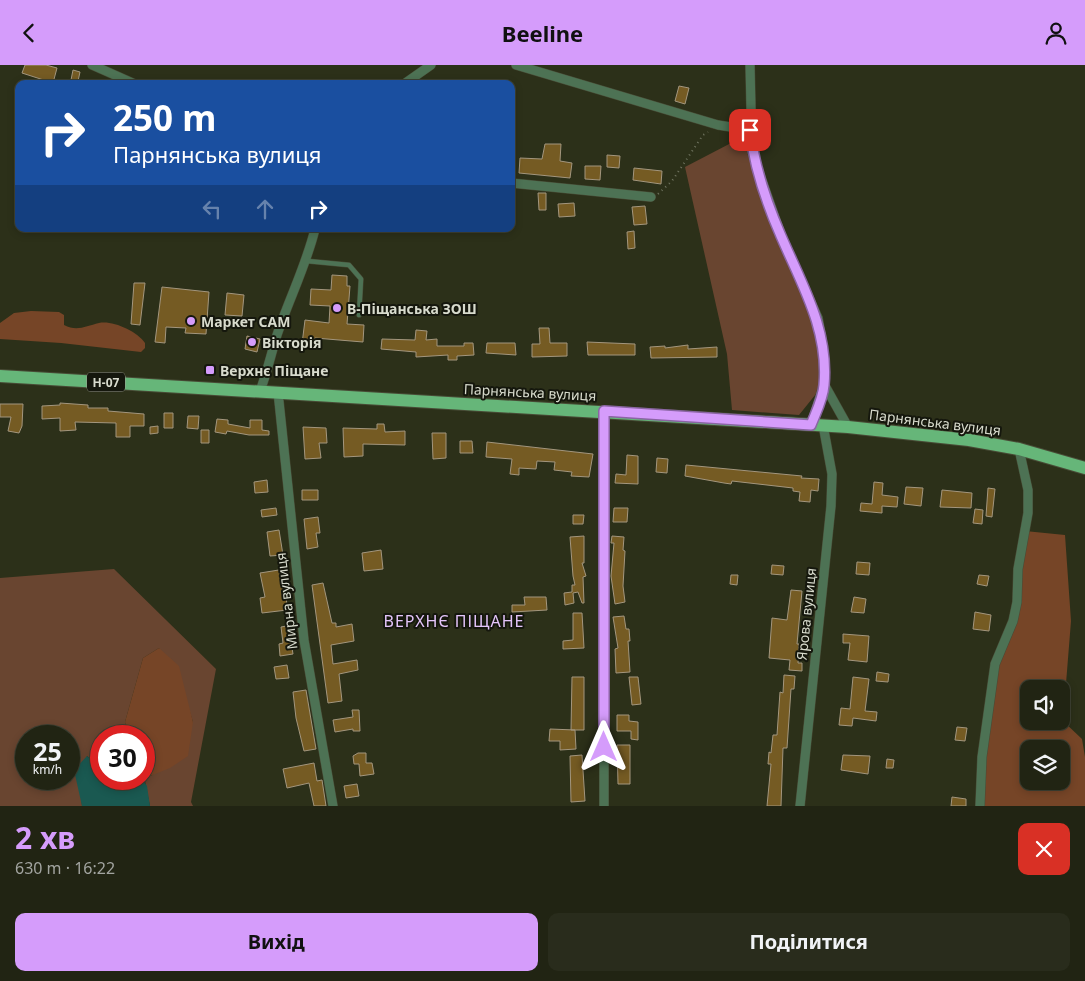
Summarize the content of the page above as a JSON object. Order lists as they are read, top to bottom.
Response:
{
  "streets": {
    "main road": ["Н-07", "Парнянська вулиця"],
    "street": ["Мирна вулиця", "Ярова вулиця"]
  },
  "crossings": [
    ["Парнянська вулиця", "Мирна вулиця"],
    ["Парнянська вулиця", "Ярова вулиця"]
  ],
  "districts": ["ВЕРХНЄ ПІЩАНЕ"],
  "places": {
    "other": ["В-Піщанська ЗОШ", "Маркет САМ", "Вікторія"],
    "transit": ["Верхнє Піщане"]
  },
  "page": {
    "header": "Beeline",
    "turn": ["250 m", "Парнянська вулиця"],
    "speed": "25 km/h",
    "limit": "30",
    "heading": ["2 хв", "630 m · 16:22"],
    "buttons": ["Вихід", "Поділитися"]
  }
}
